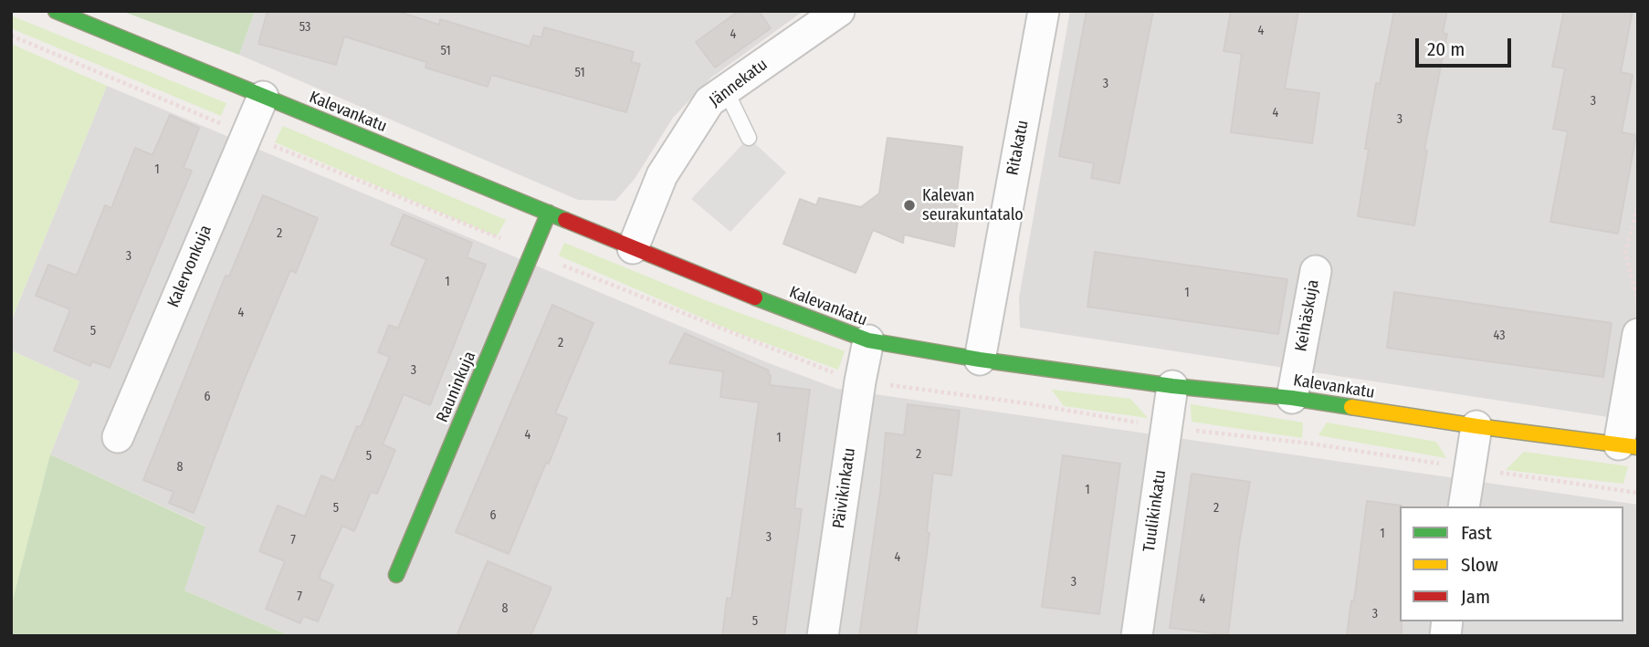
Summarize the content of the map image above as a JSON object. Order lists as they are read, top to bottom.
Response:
{
  "streets": {
    "street": [
      "Jännekatu",
      "Kalevankatu",
      "Ritakatu",
      "Kalervonkuja",
      "Keihäskuja",
      "Rauninkuja",
      "Päivikinkatu",
      "Tuulikinkatu"
    ]
  },
  "crossings": [
    ["Jännekatu", "Kalevankatu"],
    ["Kalevankatu", "Ritakatu"],
    ["Kalevankatu", "Kalervonkuja"],
    ["Kalevankatu", "Keihäskuja"],
    ["Kalevankatu", "Rauninkuja"],
    ["Kalevankatu", "Päivikinkatu"],
    ["Kalevankatu", "Tuulikinkatu"]
  ],
  "places": ["Kalevan seurakuntatalo"],
  "house_numbers": [
    "53",
    "4",
    "4",
    "51",
    "51",
    "3",
    "3",
    "4",
    "3",
    "1",
    "2",
    "3",
    "1",
    "1",
    "4",
    "5",
    "43",
    "2",
    "3",
    "6",
    "4",
    "1",
    "2",
    "5",
    "8",
    "1",
    "5",
    "2",
    "6",
    "1",
    "3",
    "7",
    "4",
    "3",
    "7",
    "4",
    "8",
    "3",
    "5"
  ],
  "legend": ["Fast", "Slow", "Jam"],
  "scale_bar": "20 m"
}
